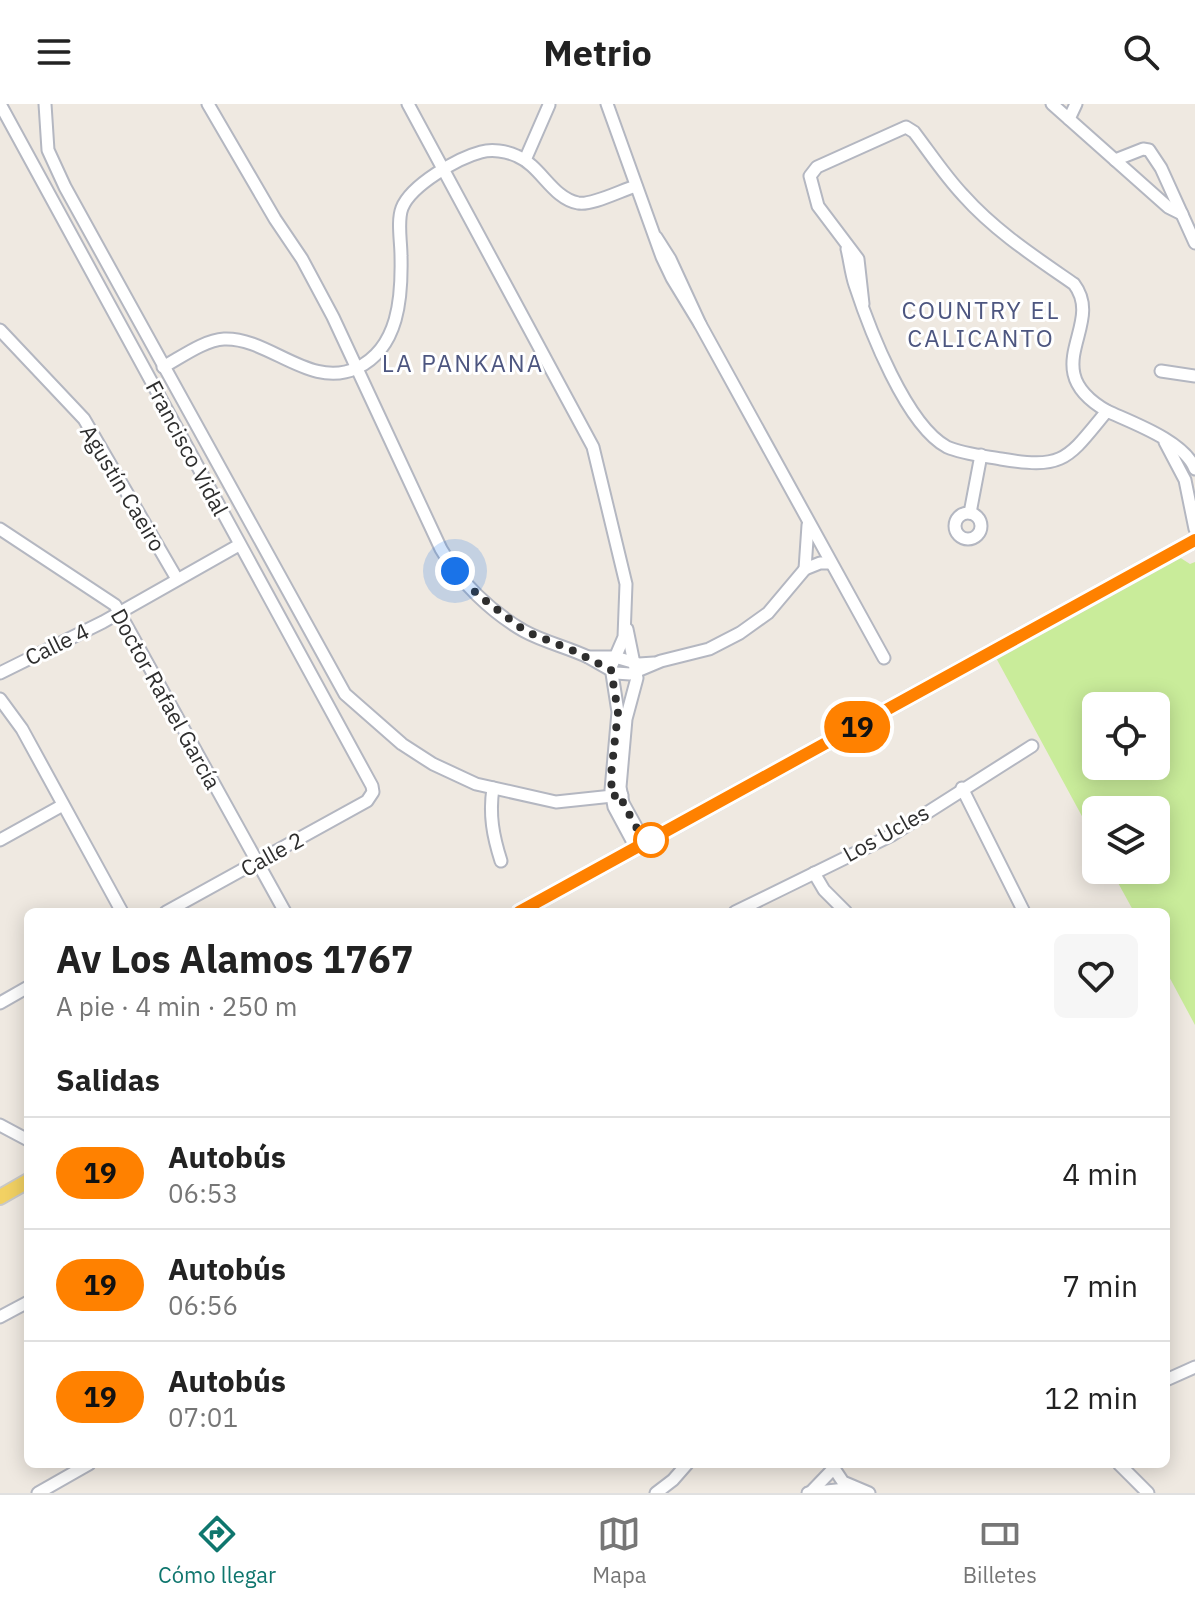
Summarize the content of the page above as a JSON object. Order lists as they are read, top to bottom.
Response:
{
  "streets": {
    "street": [
      "Francisco Vidal",
      "Agustín Caeiro",
      "Calle 4",
      "Doctor Rafael García",
      "Los Ucles",
      "Calle 2"
    ]
  },
  "crossings": [
    ["Francisco Vidal", "Calle 4"],
    ["Francisco Vidal", "Calle 2"],
    ["Agustín Caeiro", "Calle 4"],
    ["Calle 4", "Doctor Rafael García"],
    ["Doctor Rafael García", "Calle 2"]
  ],
  "districts": ["COUNTRY EL CALICANTO", "LA PANKANA"],
  "lines": ["bus line 19"],
  "page": {
    "header": "Metrio",
    "on_map": "19",
    "heading": [
      ["Av Los Alamos 1767", "A pie · 4 min · 250 m"],
      "Salidas"
    ],
    "list": [
      {
        "mark": "19",
        "name": "Autobús",
        "note": "06:53",
        "value": "4 min"
      },
      {
        "mark": "19",
        "name": "Autobús",
        "note": "06:56",
        "value": "7 min"
      },
      {
        "mark": "19",
        "name": "Autobús",
        "note": "07:01",
        "value": "12 min"
      }
    ],
    "tabs": ["Cómo llegar", "Mapa", "Billetes"]
  }
}
